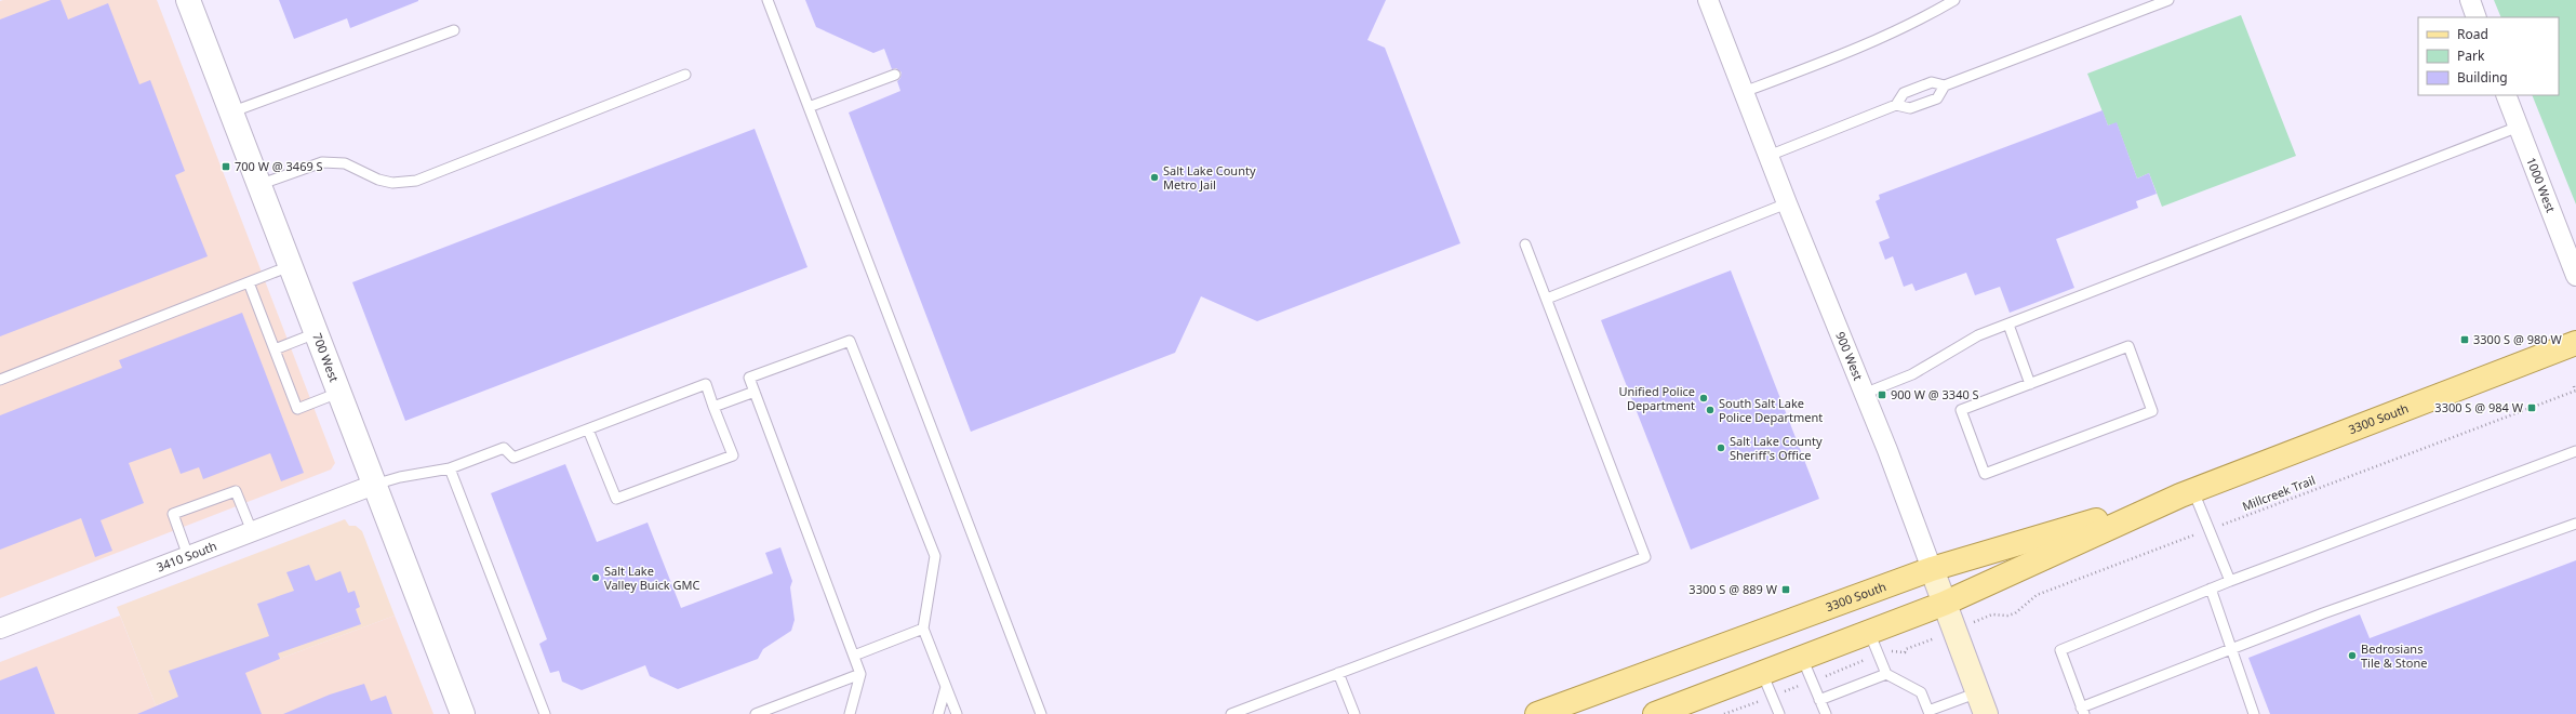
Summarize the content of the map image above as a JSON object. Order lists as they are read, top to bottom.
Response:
{
  "streets": {
    "main road": ["900 West", "3300 South"],
    "street": ["1000 West", "700 West", "3410 South"],
    "path": ["Millcreek Trail"]
  },
  "crossings": [
    ["900 West", "3300 South"],
    ["700 West", "3410 South"]
  ],
  "places": {
    "transit": [
      "700 W @ 3469 S",
      "3300 S @ 980 W",
      "900 W @ 3340 S",
      "3300 S @ 984 W",
      "3300 S @ 889 W"
    ],
    "other": [
      "Salt Lake County Metro Jail",
      "Unified Police Department",
      "South Salt Lake Police Department",
      "Salt Lake County Sheriff's Office",
      "Salt Lake Valley Buick GMC",
      "Bedrosians Tile & Stone"
    ]
  },
  "legend": ["Road", "Park", "Building"]
}
